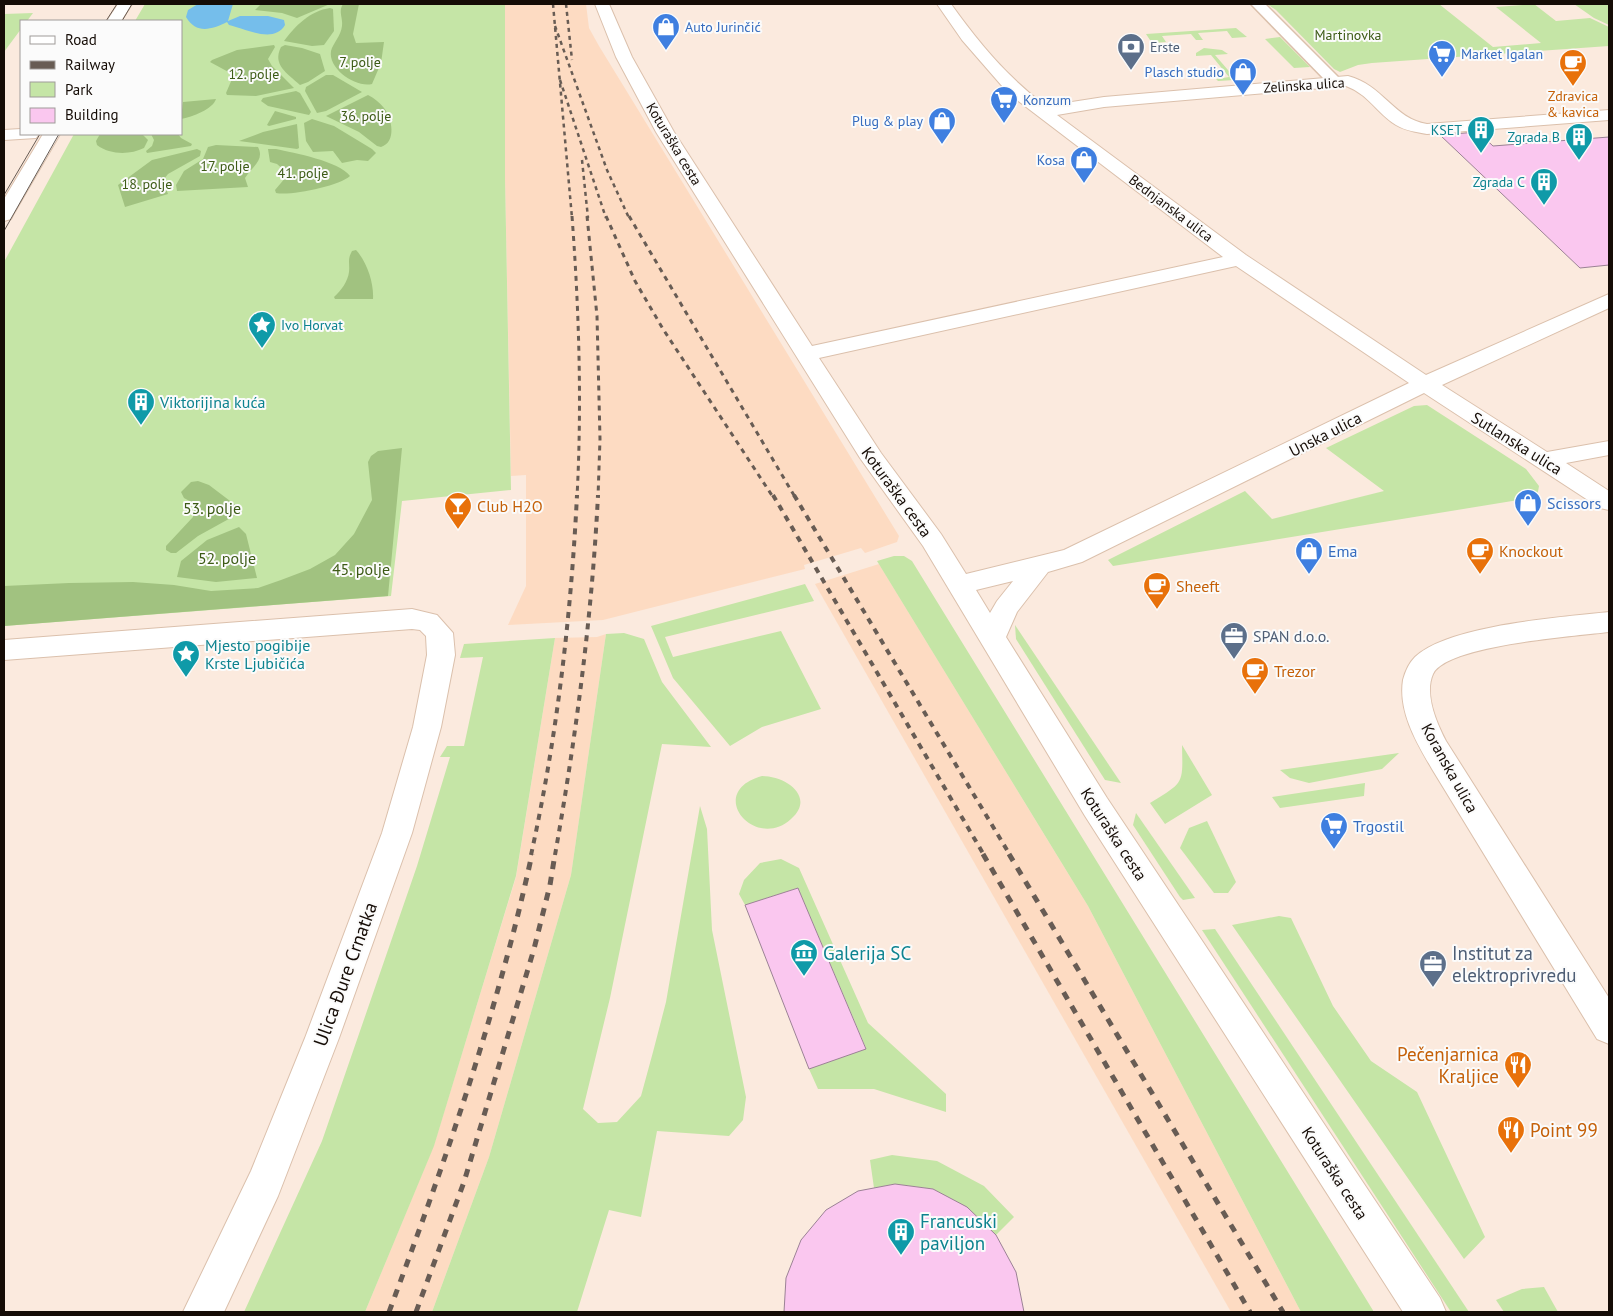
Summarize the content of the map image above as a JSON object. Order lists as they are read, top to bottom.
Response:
{
  "streets": {
    "street": [
      "Zelinska ulica",
      "Koturaška cesta",
      "Bednjanska ulica",
      "Unska ulica",
      "Sutlanska ulica",
      "Koranska ulica",
      "Ulica Đure Crnatka"
    ]
  },
  "crossings": [
    ["Zelinska ulica", "Bednjanska ulica"],
    ["Koturaška cesta", "Unska ulica"],
    ["Bednjanska ulica", "Unska ulica"],
    ["Bednjanska ulica", "Sutlanska ulica"],
    ["Unska ulica", "Sutlanska ulica"]
  ],
  "parks": [
    "Martinovka",
    "7. polje",
    "12. polje",
    "36. polje",
    "17. polje",
    "41. polje",
    "18. polje",
    "53. polje",
    "52. polje",
    "45. polje"
  ],
  "places": {
    "shop": [
      "Auto Jurinčić",
      "Plasch studio",
      "Plug & play",
      "Kosa",
      "Scissors",
      "Ema"
    ],
    "bank": ["Erste"],
    "supermarket": ["Market Igalan", "Konzum", "Trgostil"],
    "cafe": [
      "Zdravica & kavica",
      "Knockout",
      "Sheeft",
      "Trezor"
    ],
    "building": [
      "KSET",
      "Zgrada B",
      "Zgrada C",
      "Viktorijina kuća",
      "Francuski paviljon"
    ],
    "place": ["Ivo Horvat", "Mjesto pogibije Krste Ljubičića"],
    "bar": ["Club H2O"],
    "office": ["SPAN d.o.o.", "Institut za elektroprivredu"],
    "museum": ["Galerija SC"],
    "restaurant": ["Pečenjarnica Kraljice", "Point 99"]
  },
  "legend": [
    "Road",
    "Railway",
    "Park",
    "Building"
  ]
}
